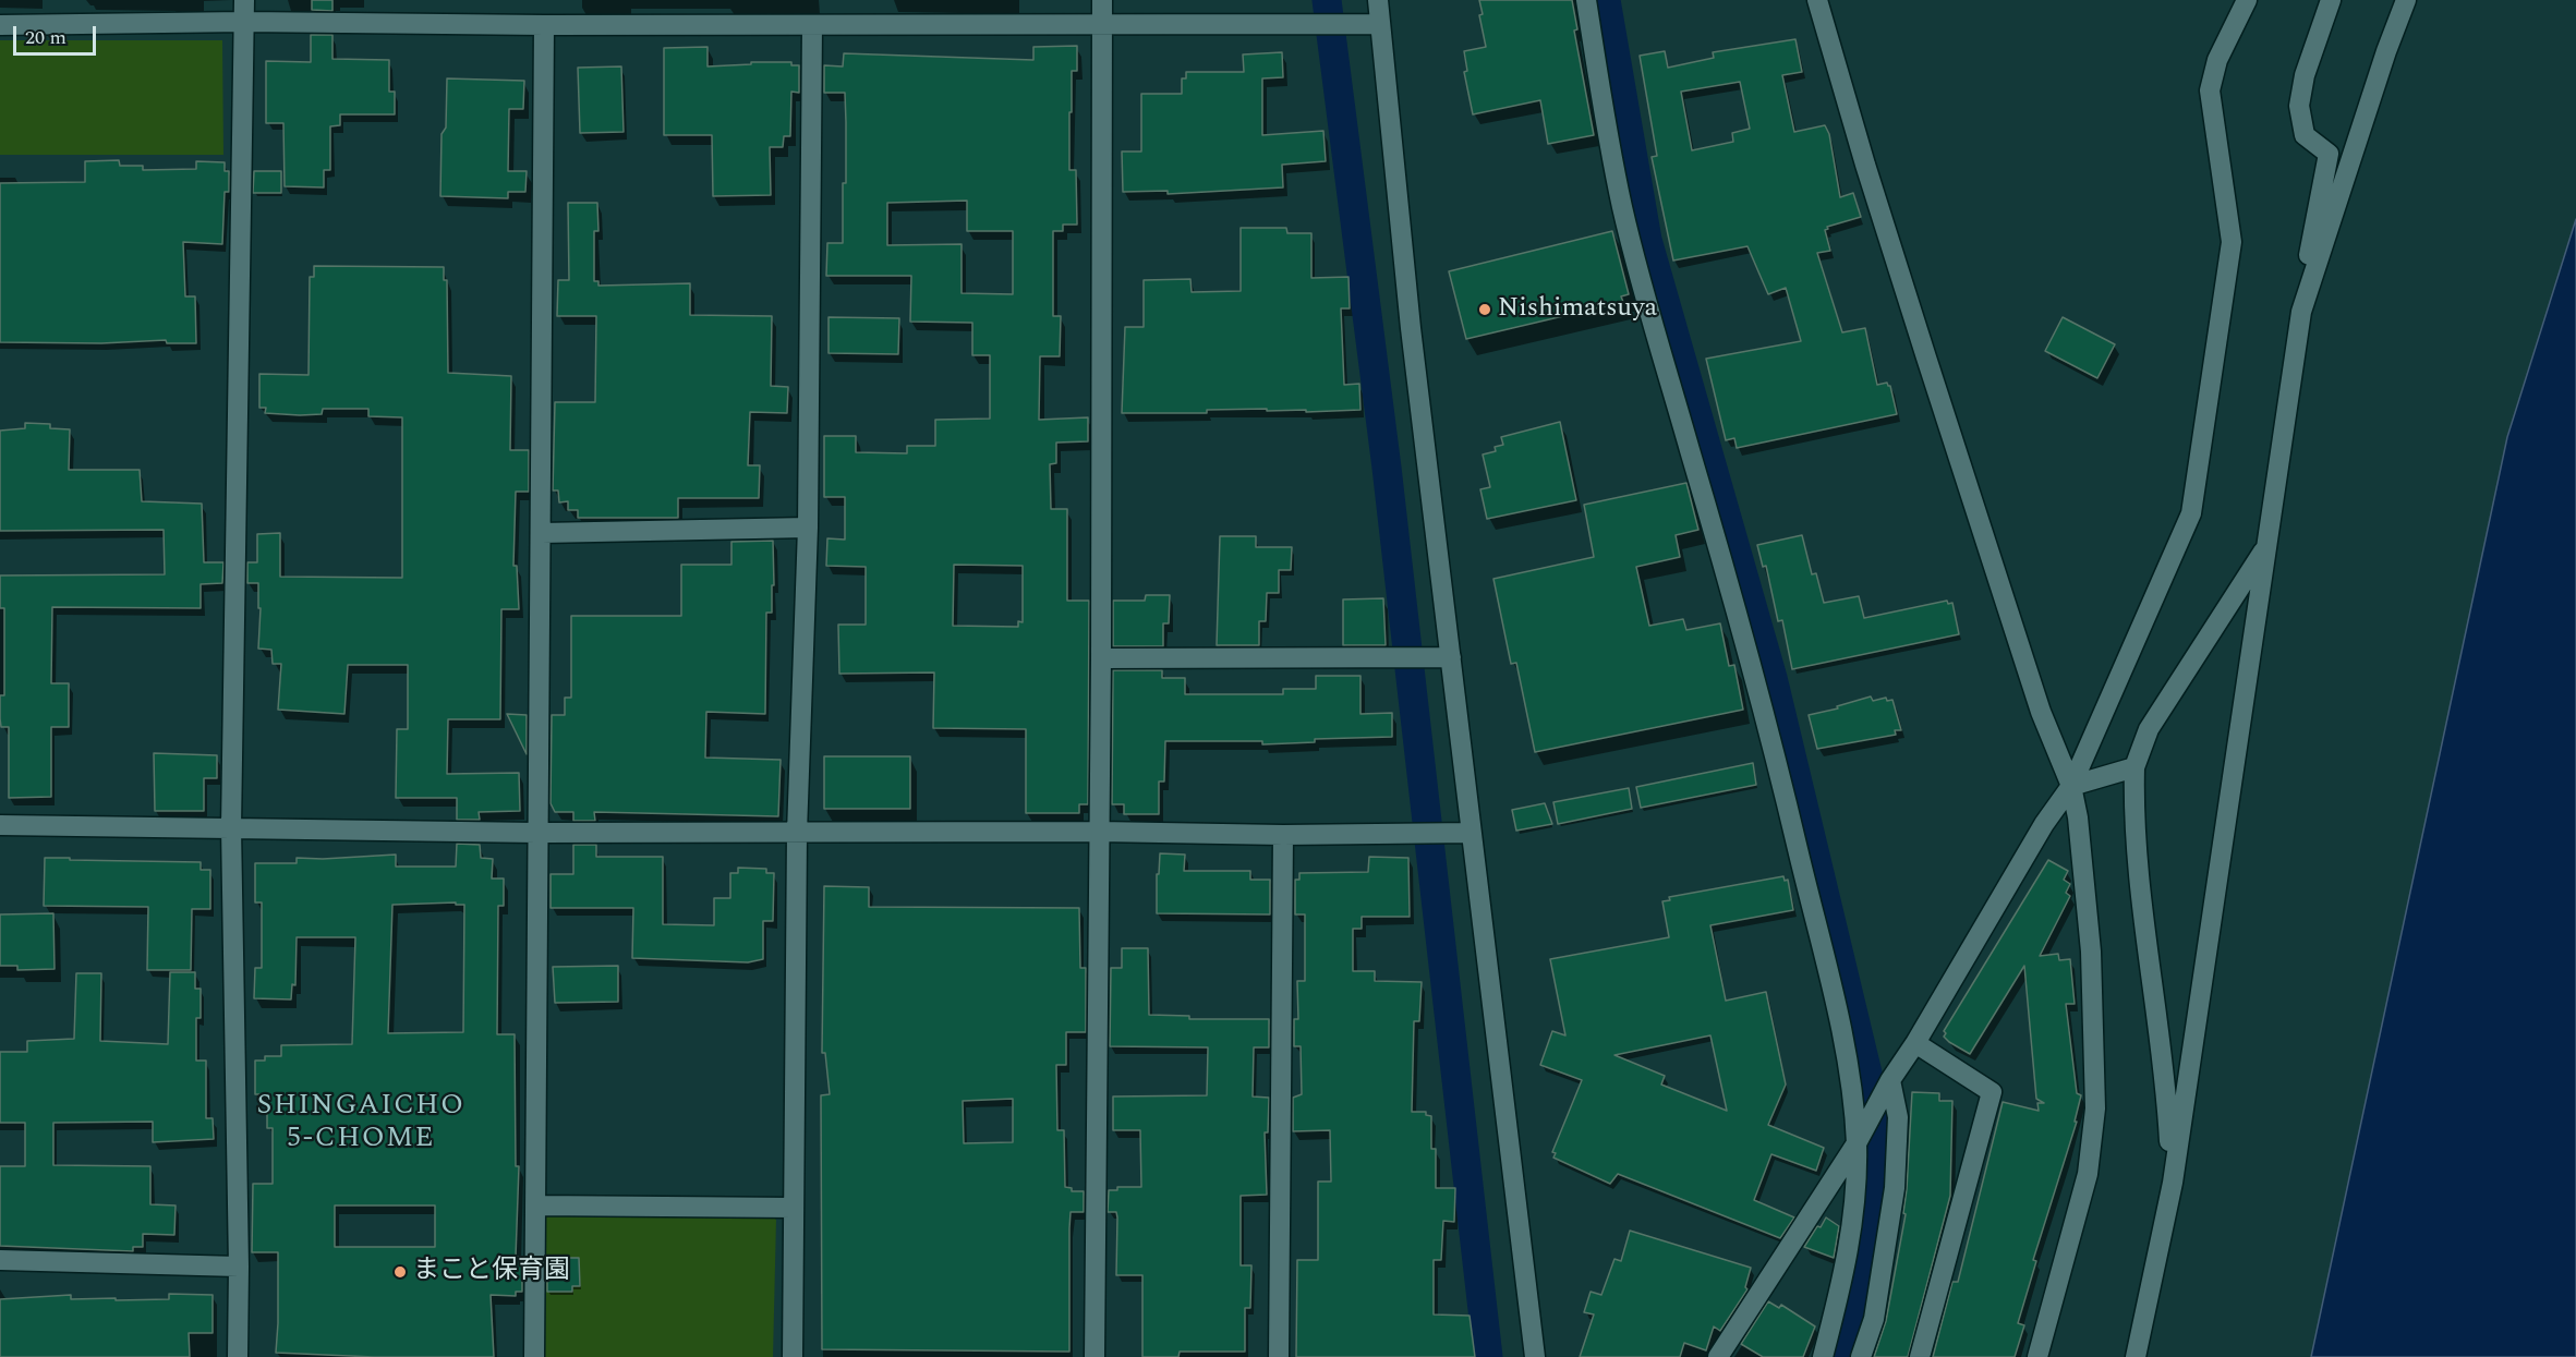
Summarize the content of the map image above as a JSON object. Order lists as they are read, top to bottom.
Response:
{
  "districts": ["SHINGAICHO 5-CHOME"],
  "places": ["Nishimatsuya", "まこと保育園"],
  "scale_bar": "20 m"
}
